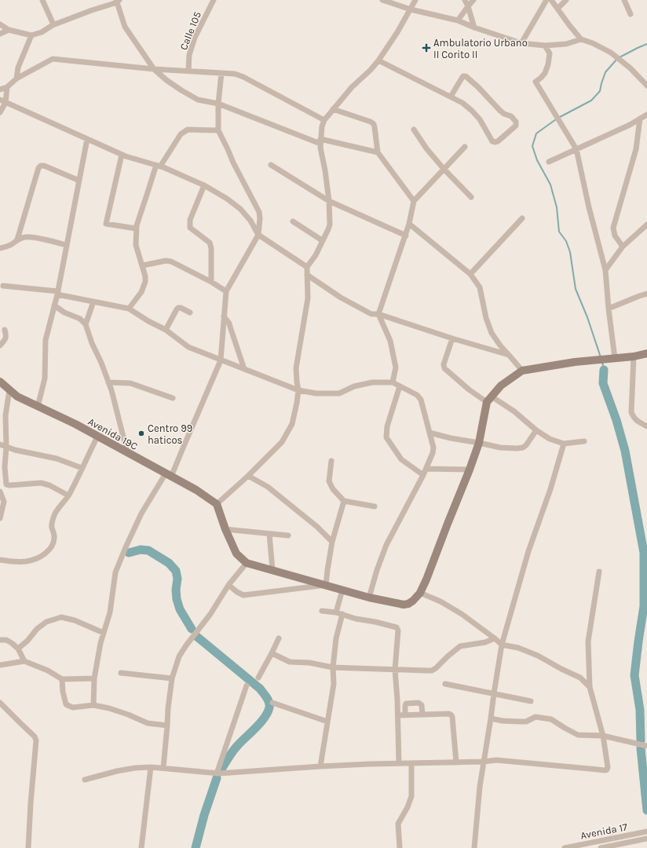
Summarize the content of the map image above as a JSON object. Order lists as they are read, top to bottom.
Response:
{
  "streets": {
    "street": ["Calle 105", "Avenida 19C", "Avenida 17"]
  },
  "places": {
    "health": ["Ambulatorio Urbano II Corito II"],
    "other": ["Centro 99 haticos"]
  }
}
